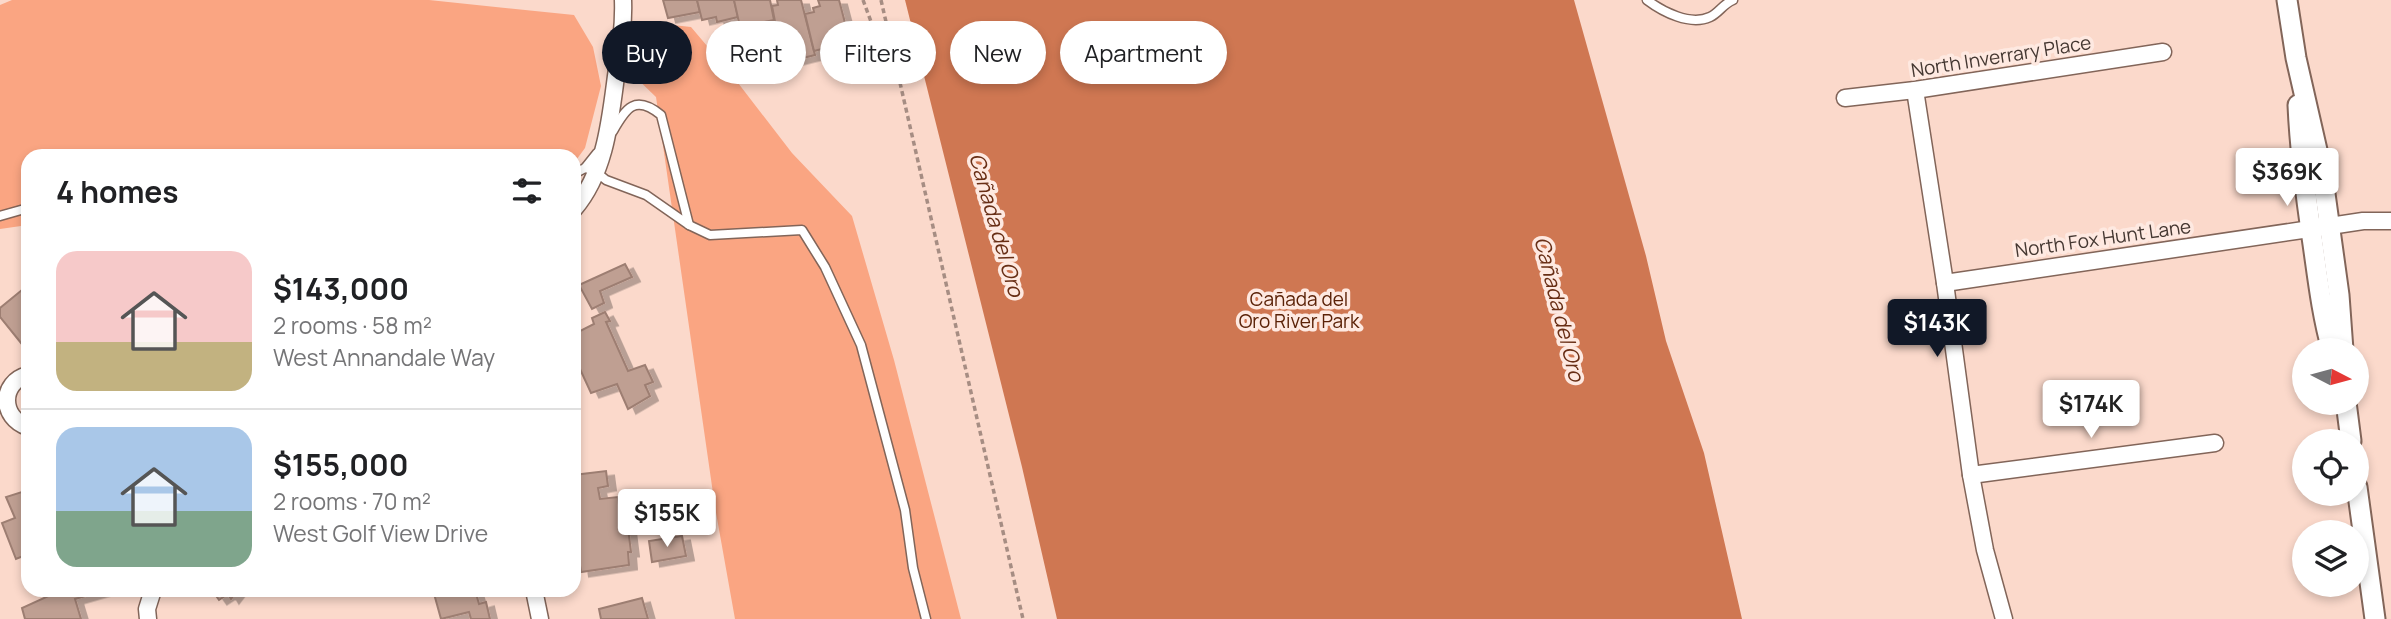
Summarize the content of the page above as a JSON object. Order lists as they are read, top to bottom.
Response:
{
  "streets": {
    "street": ["North Inverrary Place", "North Fox Hunt Lane"]
  },
  "water": ["Cañada del Oro"],
  "parks": ["Cañada del Oro River Park"],
  "north": "right",
  "page": {
    "chip": [
      "Buy",
      "Rent",
      "Filters",
      "New",
      "Apartment"
    ],
    "price": [
      "$369K",
      "$143K",
      "$174K",
      "$155K"
    ],
    "heading": "4 homes",
    "list": [
      {
        "name": "$143,000",
        "note": "2 rooms · 58 m² · West Annandale Way"
      },
      {
        "name": "$155,000",
        "note": "2 rooms · 70 m² · West Golf View Drive"
      }
    ]
  }
}
